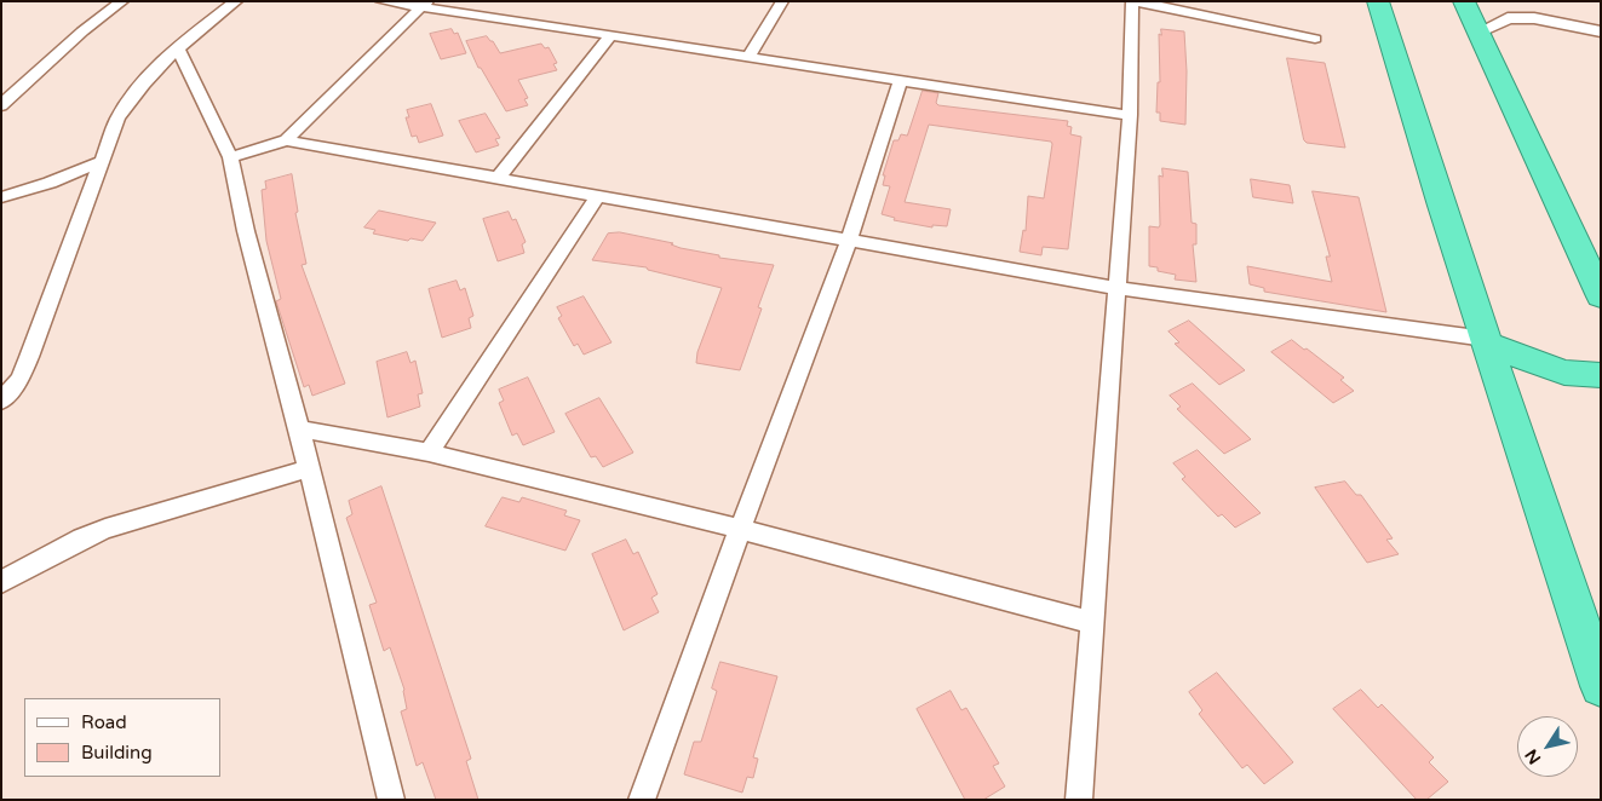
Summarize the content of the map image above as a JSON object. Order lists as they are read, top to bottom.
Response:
{
  "legend": ["Road", "Building"],
  "north": "bottom left"
}
